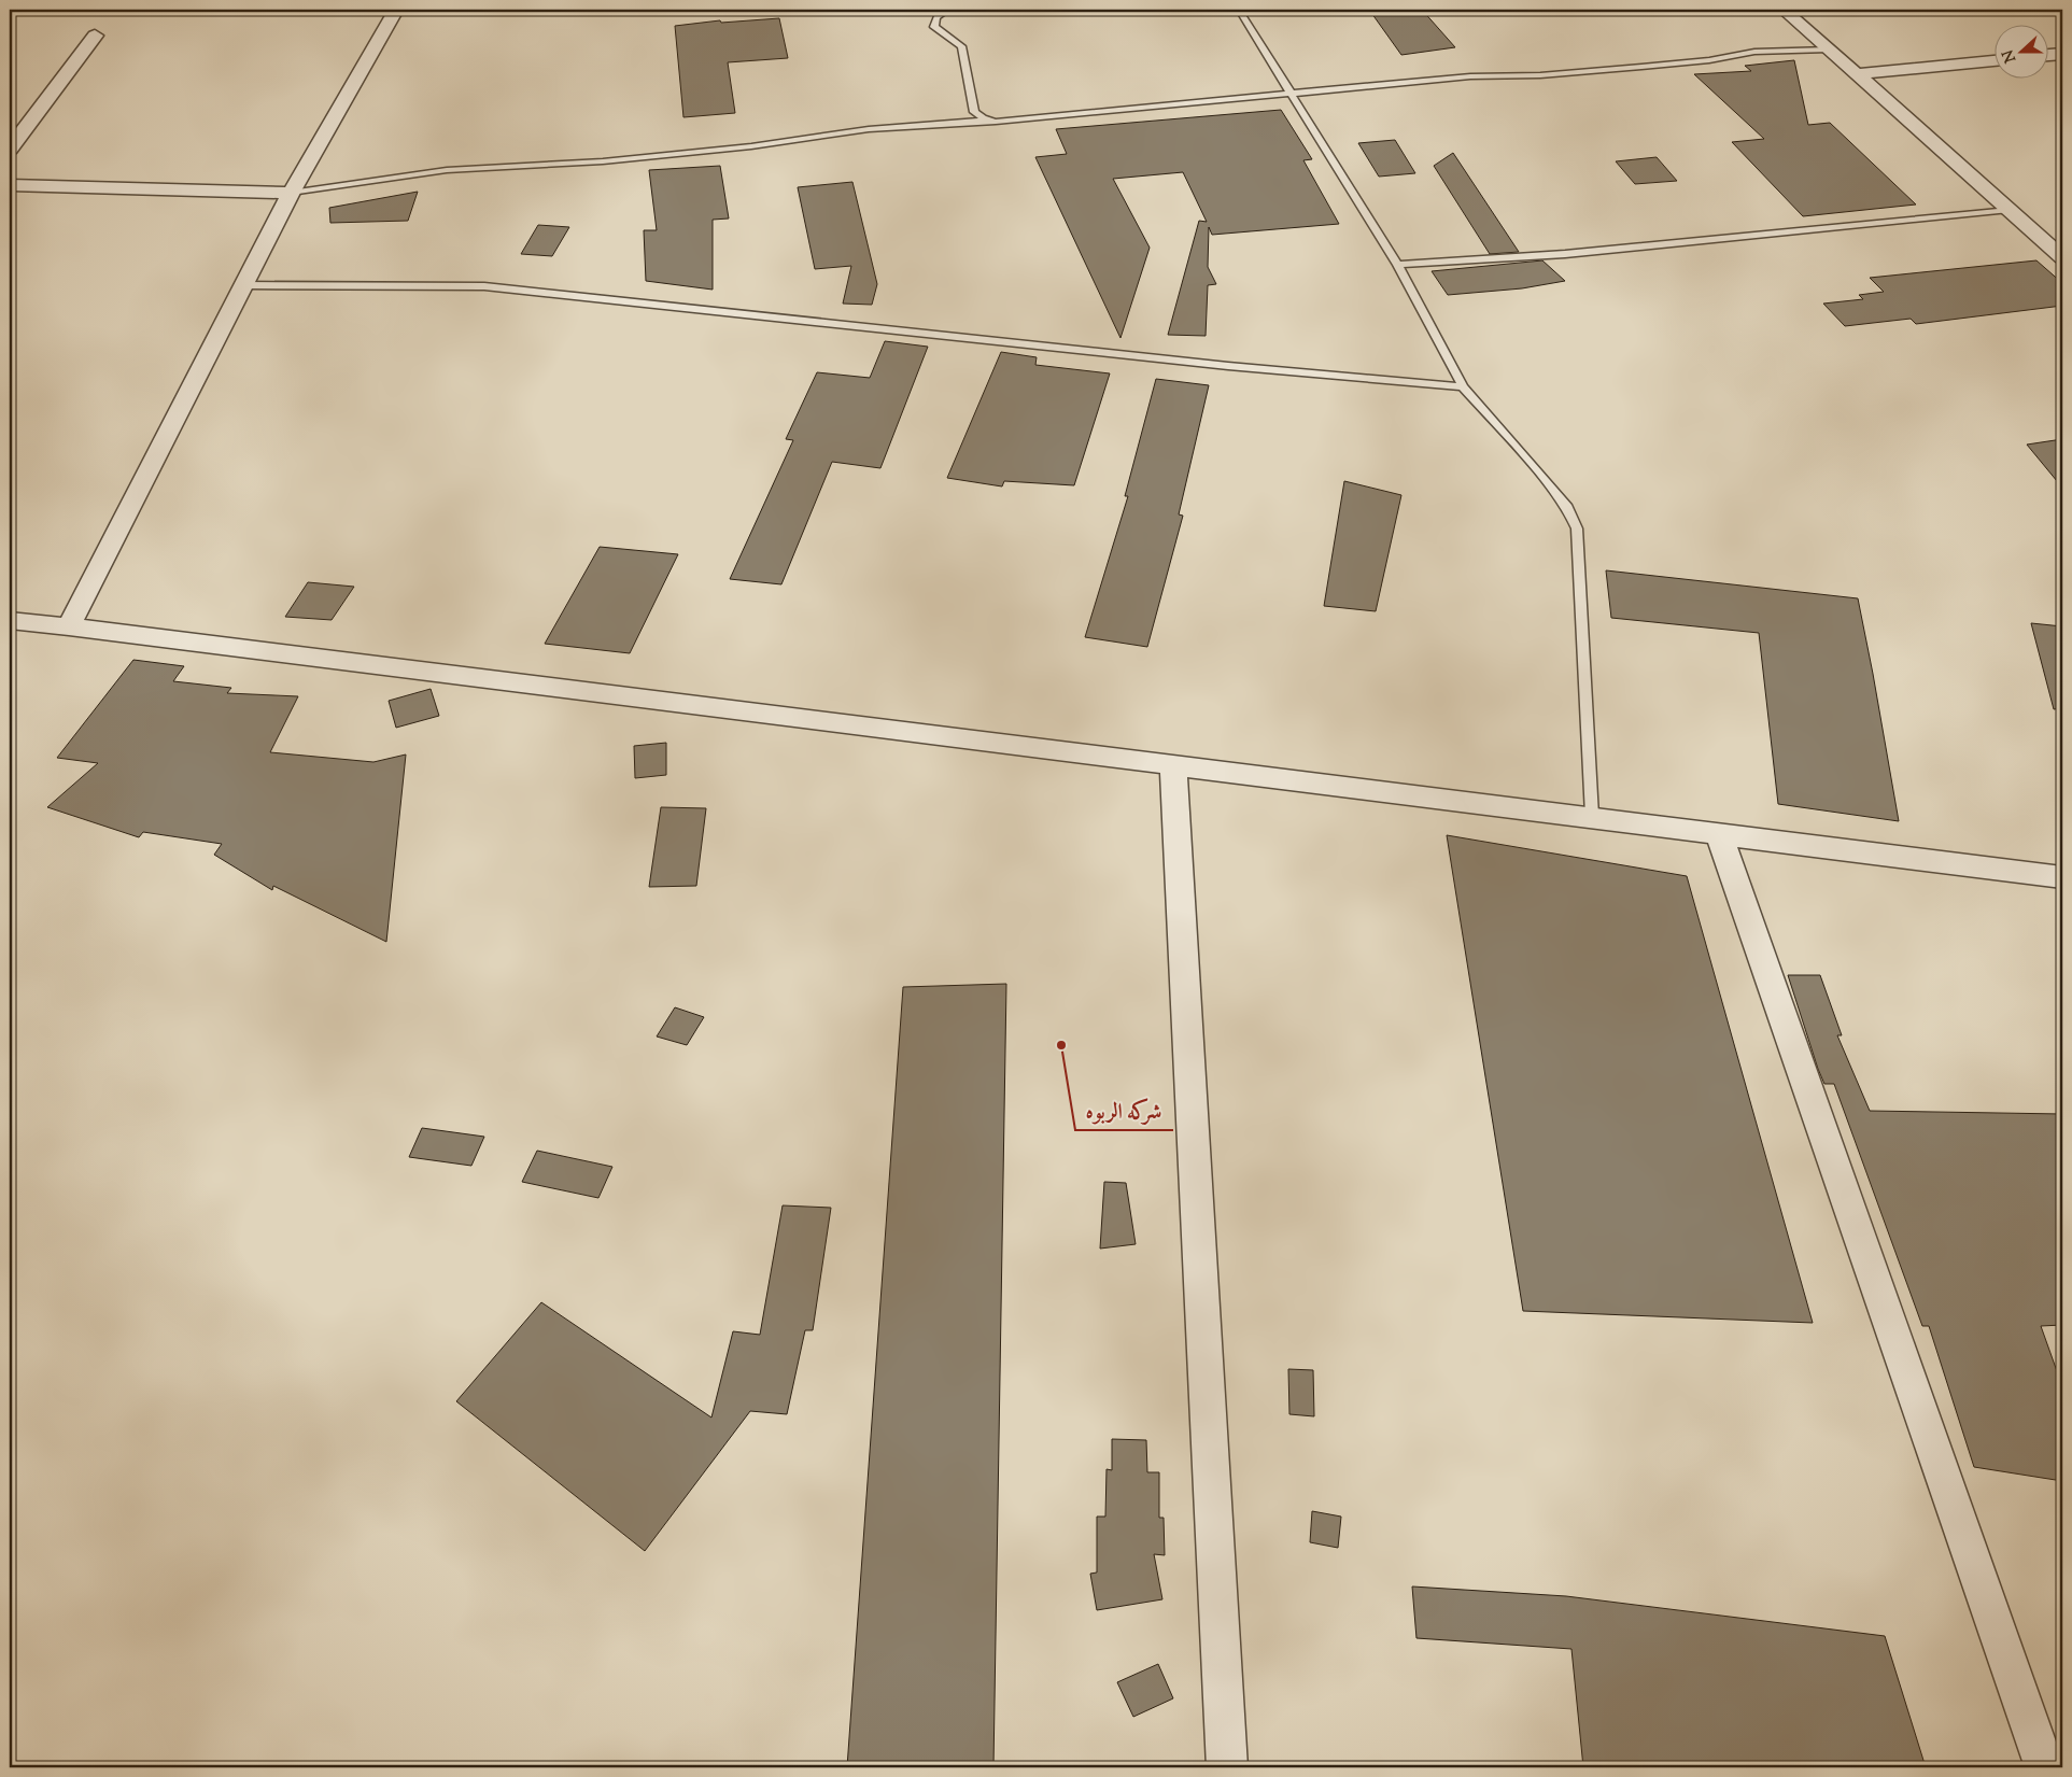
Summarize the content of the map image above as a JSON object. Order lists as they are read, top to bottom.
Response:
{
  "places": ["شركه الربوه"],
  "north": "left"
}
